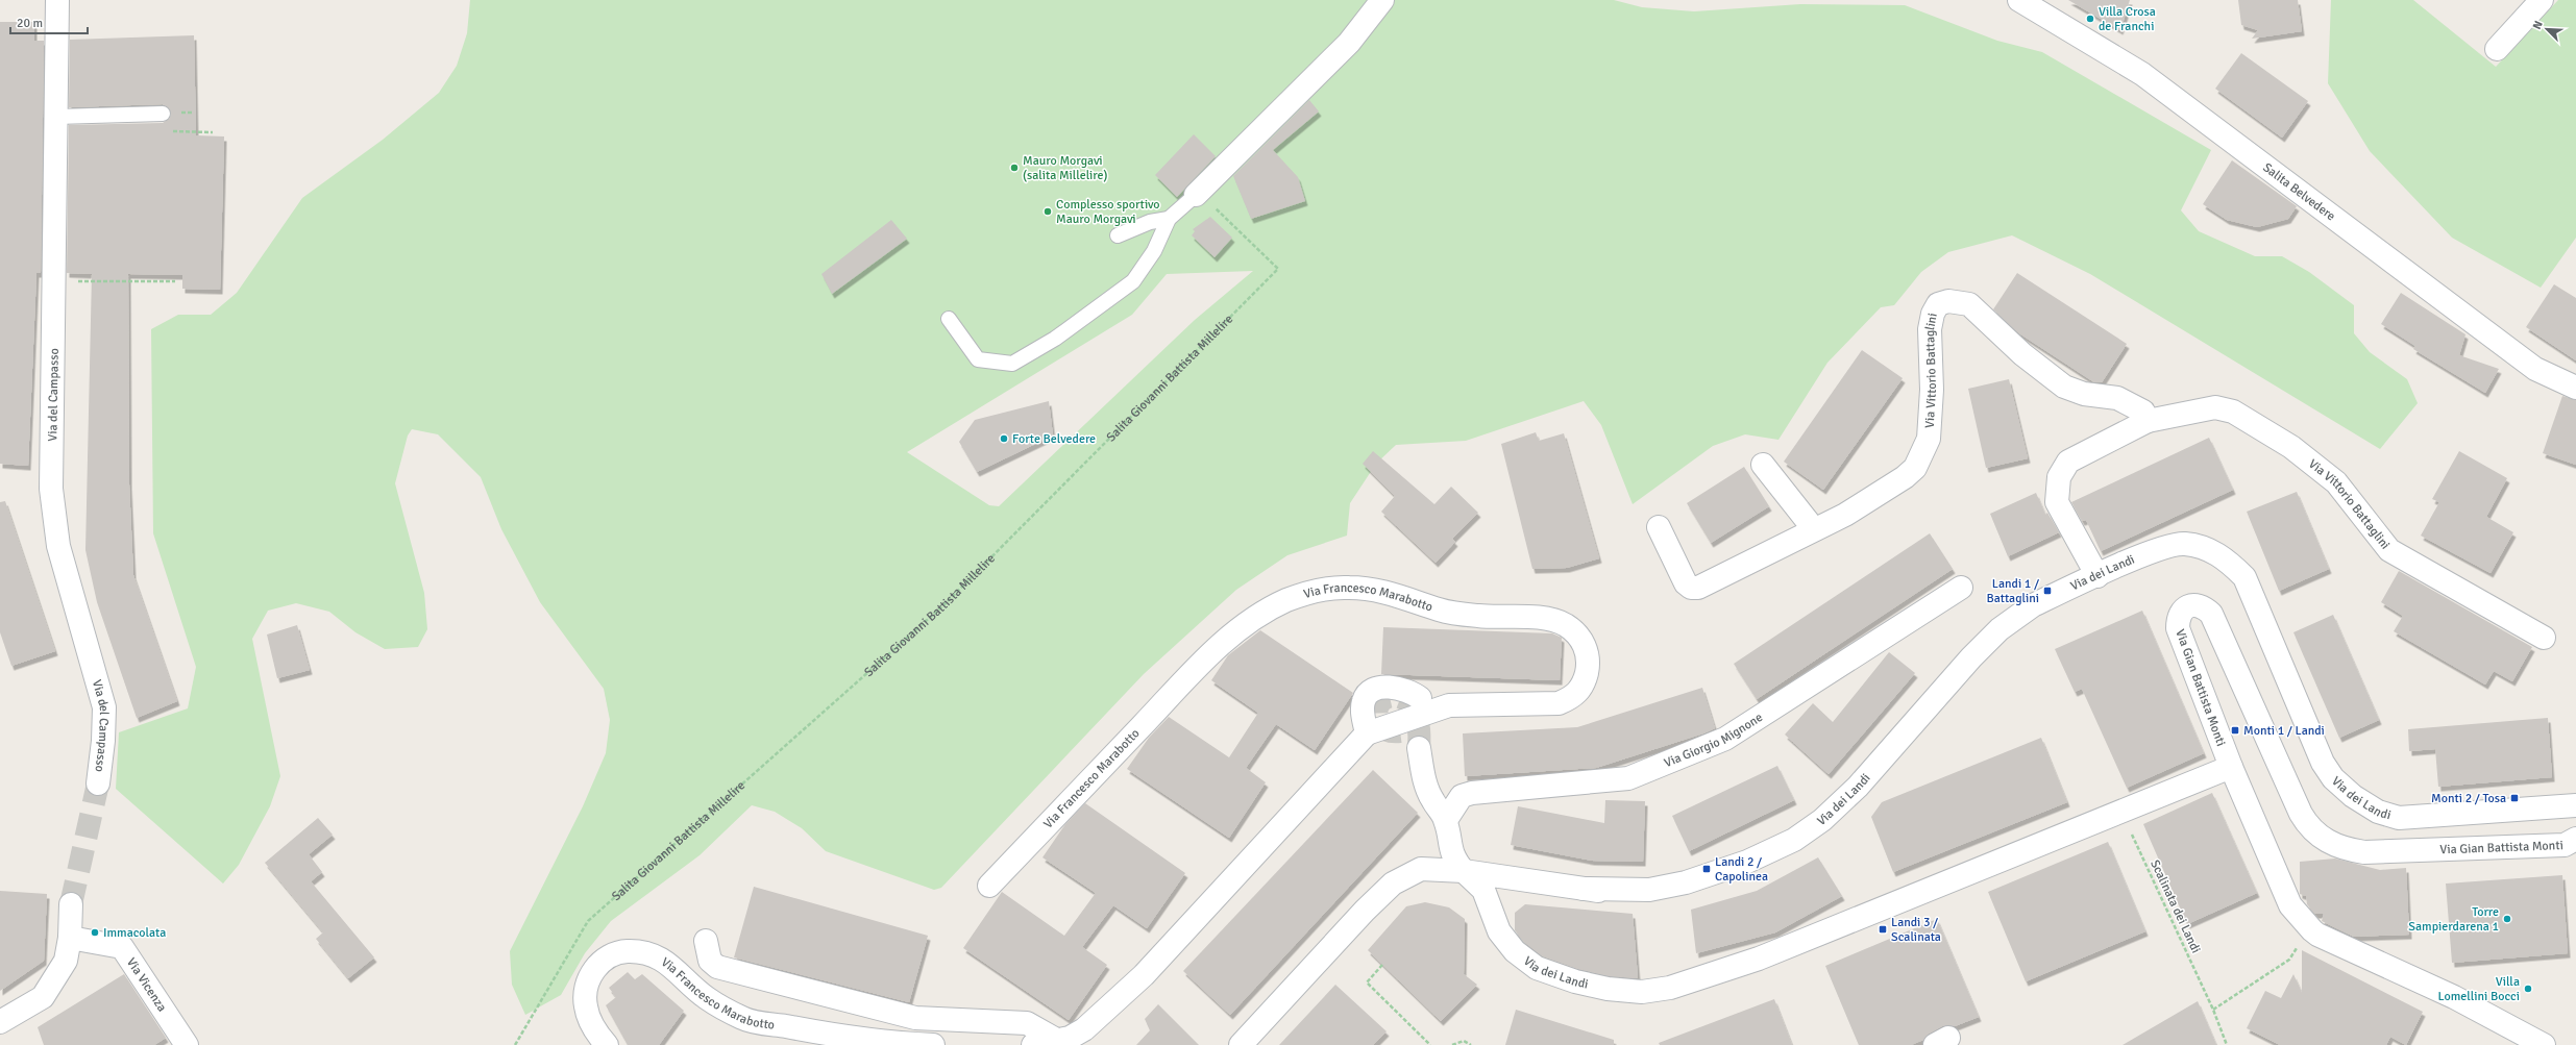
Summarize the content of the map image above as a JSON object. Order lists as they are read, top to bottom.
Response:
{
  "streets": {
    "street": [
      "Salita Belvedere",
      "Via Vittorio Battaglini",
      "Via del Campasso",
      "Via dei Landi",
      "Via Francesco Marabotto",
      "Via Gian Battista Monti",
      "Via Giorgio Mignone",
      "Via Vicenza"
    ],
    "path": ["Salita Giovanni Battista Millelire", "Scalinata dei Landi"]
  },
  "crossings": [
    ["Via Vittorio Battaglini", "Via dei Landi"],
    ["Via dei Landi", "Via Gian Battista Monti"],
    ["Via dei Landi", "Via Giorgio Mignone"],
    ["Via dei Landi", "Scalinata dei Landi"]
  ],
  "places": {
    "other": [
      "Villa Crosa de Franchi",
      "Mauro Morgavi (salita Millelire)",
      "Complesso sportivo Mauro Morgavi",
      "Forte Belvedere",
      "Torre Sampierdarena 1",
      "Immacolata",
      "Villa Lomellini Bocci"
    ],
    "transit": [
      "Landi 1 / Battaglini",
      "Monti 1 / Landi",
      "Monti 2 / Tosa",
      "Landi 2 / Capolinea",
      "Landi 3 / Scalinata"
    ]
  },
  "scale_bar": "20 m",
  "north": "top left"
}
